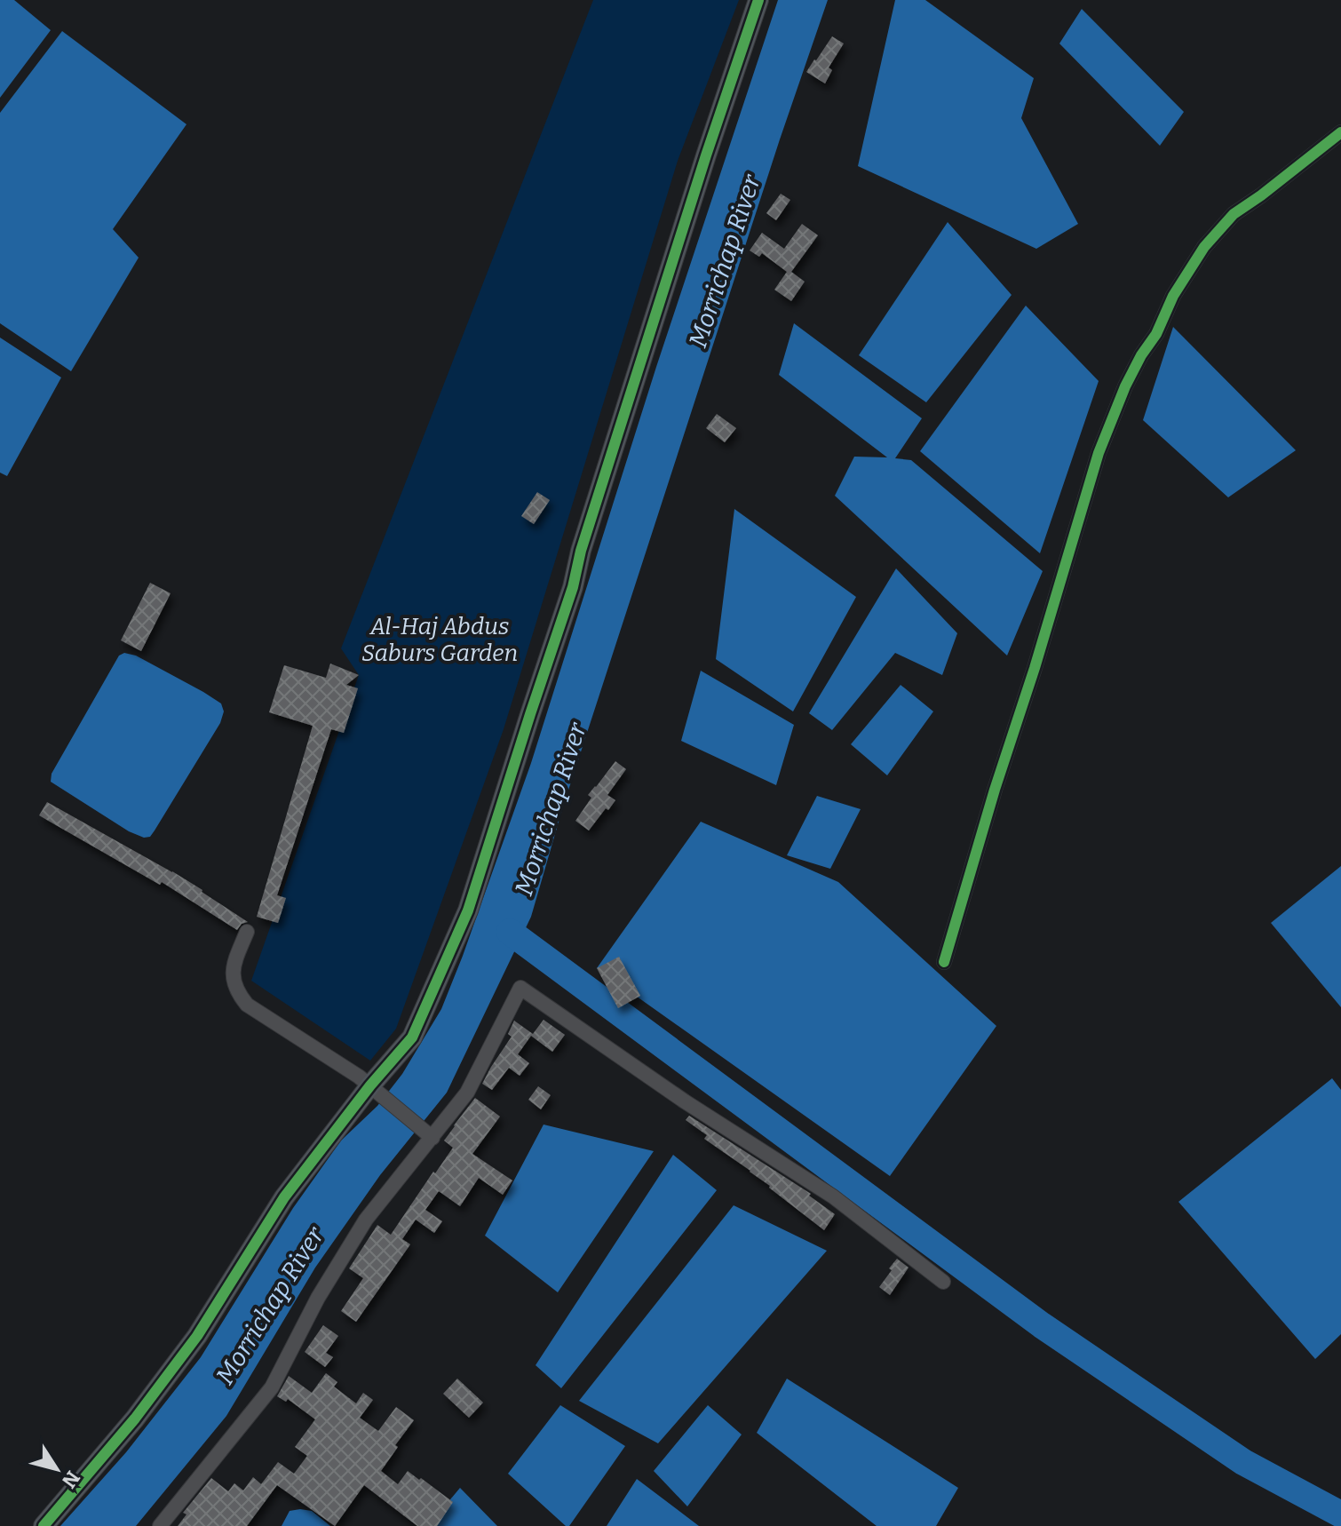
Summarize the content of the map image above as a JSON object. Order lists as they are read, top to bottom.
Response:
{
  "water": ["Morrichap River"],
  "parks": ["Al-Haj Abdus Saburs Garden"],
  "north": "bottom right"
}
